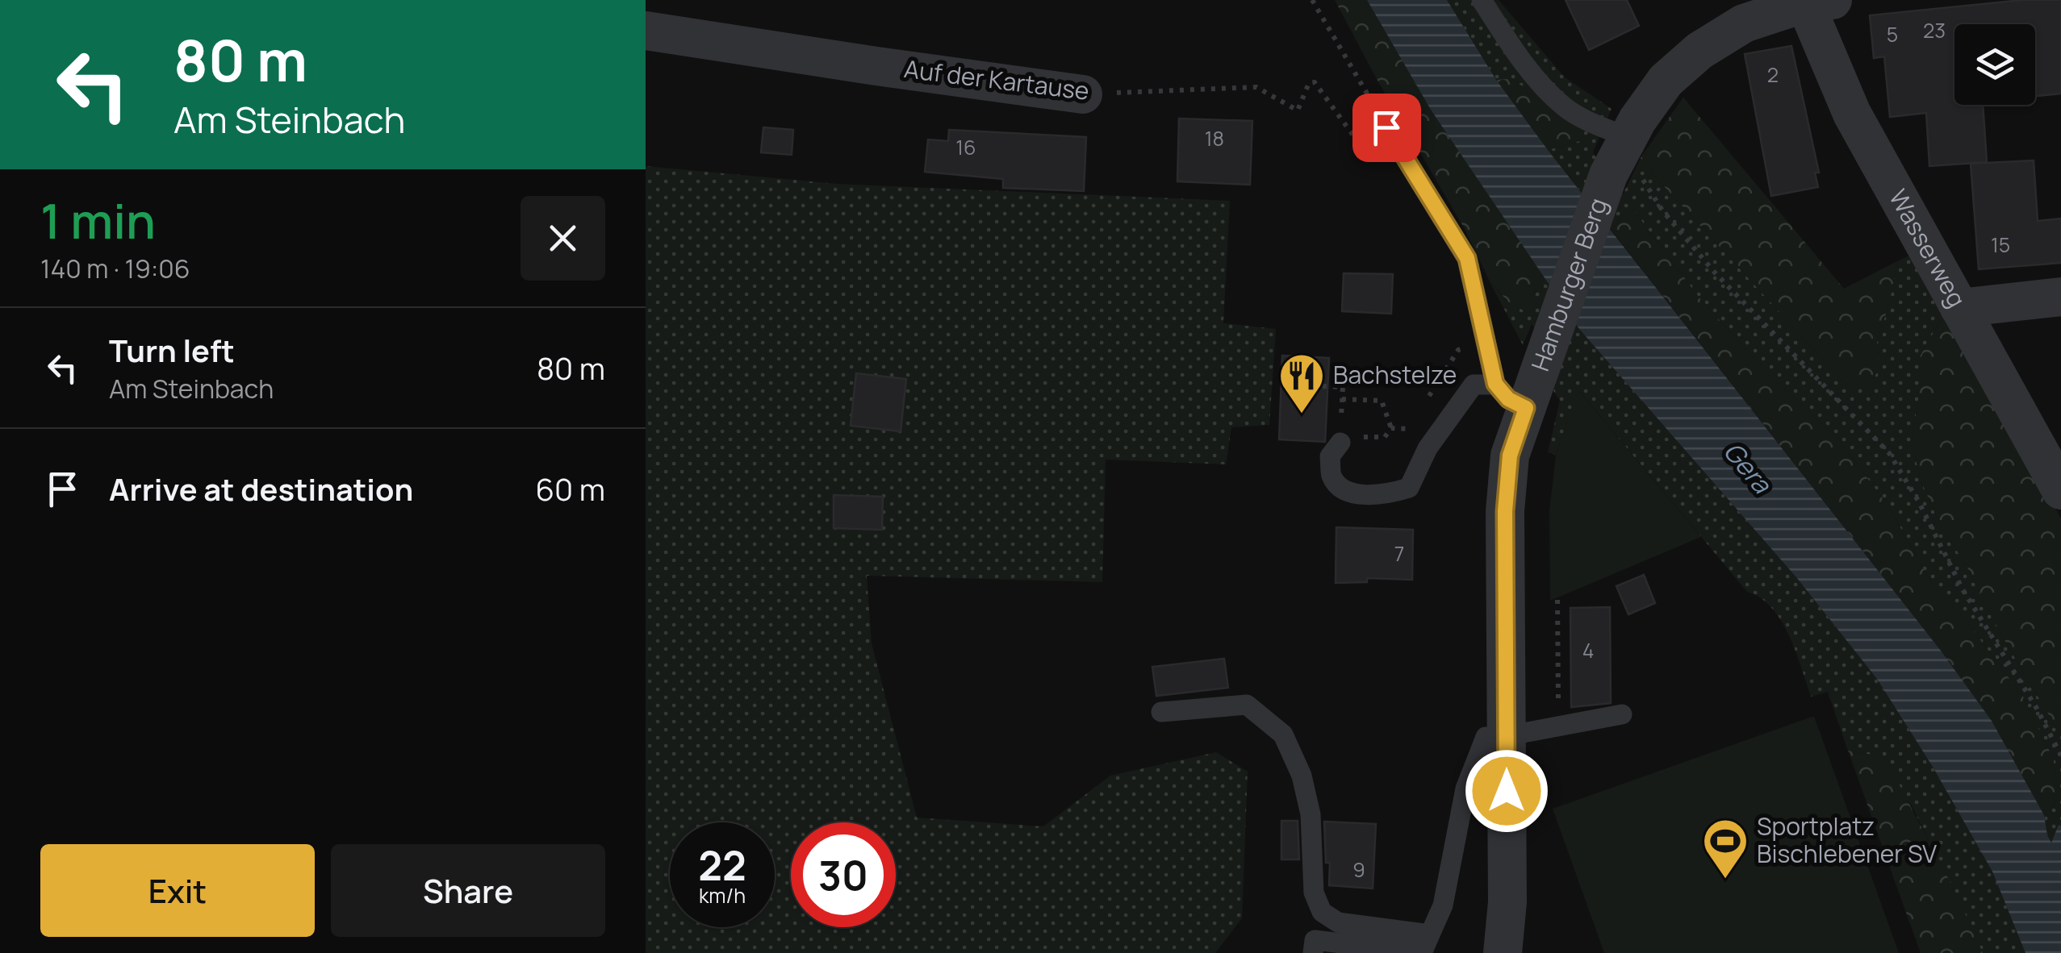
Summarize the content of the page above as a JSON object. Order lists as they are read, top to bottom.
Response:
{
  "streets": {
    "street": ["Auf der Kartause", "Wasserweg", "Hamburger Berg"]
  },
  "crossings": [
    ["Wasserweg", "Hamburger Berg"]
  ],
  "water": ["Gera"],
  "places": {
    "restaurant": ["Bachstelze"],
    "sports": ["Sportplatz Bischlebener SV"]
  },
  "house_numbers": [
    "23",
    "5",
    "2",
    "18",
    "16",
    "15",
    "7",
    "4",
    "9"
  ],
  "page": {
    "turn": ["80 m", "Am Steinbach"],
    "heading": ["1 min", "140 m · 19:06"],
    "list": [
      {
        "name": "Turn left",
        "note": "Am Steinbach",
        "value": "80 m"
      },
      {
        "name": "Arrive at destination",
        "value": "60 m"
      }
    ],
    "speed": "22 km/h",
    "limit": "30",
    "buttons": ["Exit", "Share"]
  }
}
